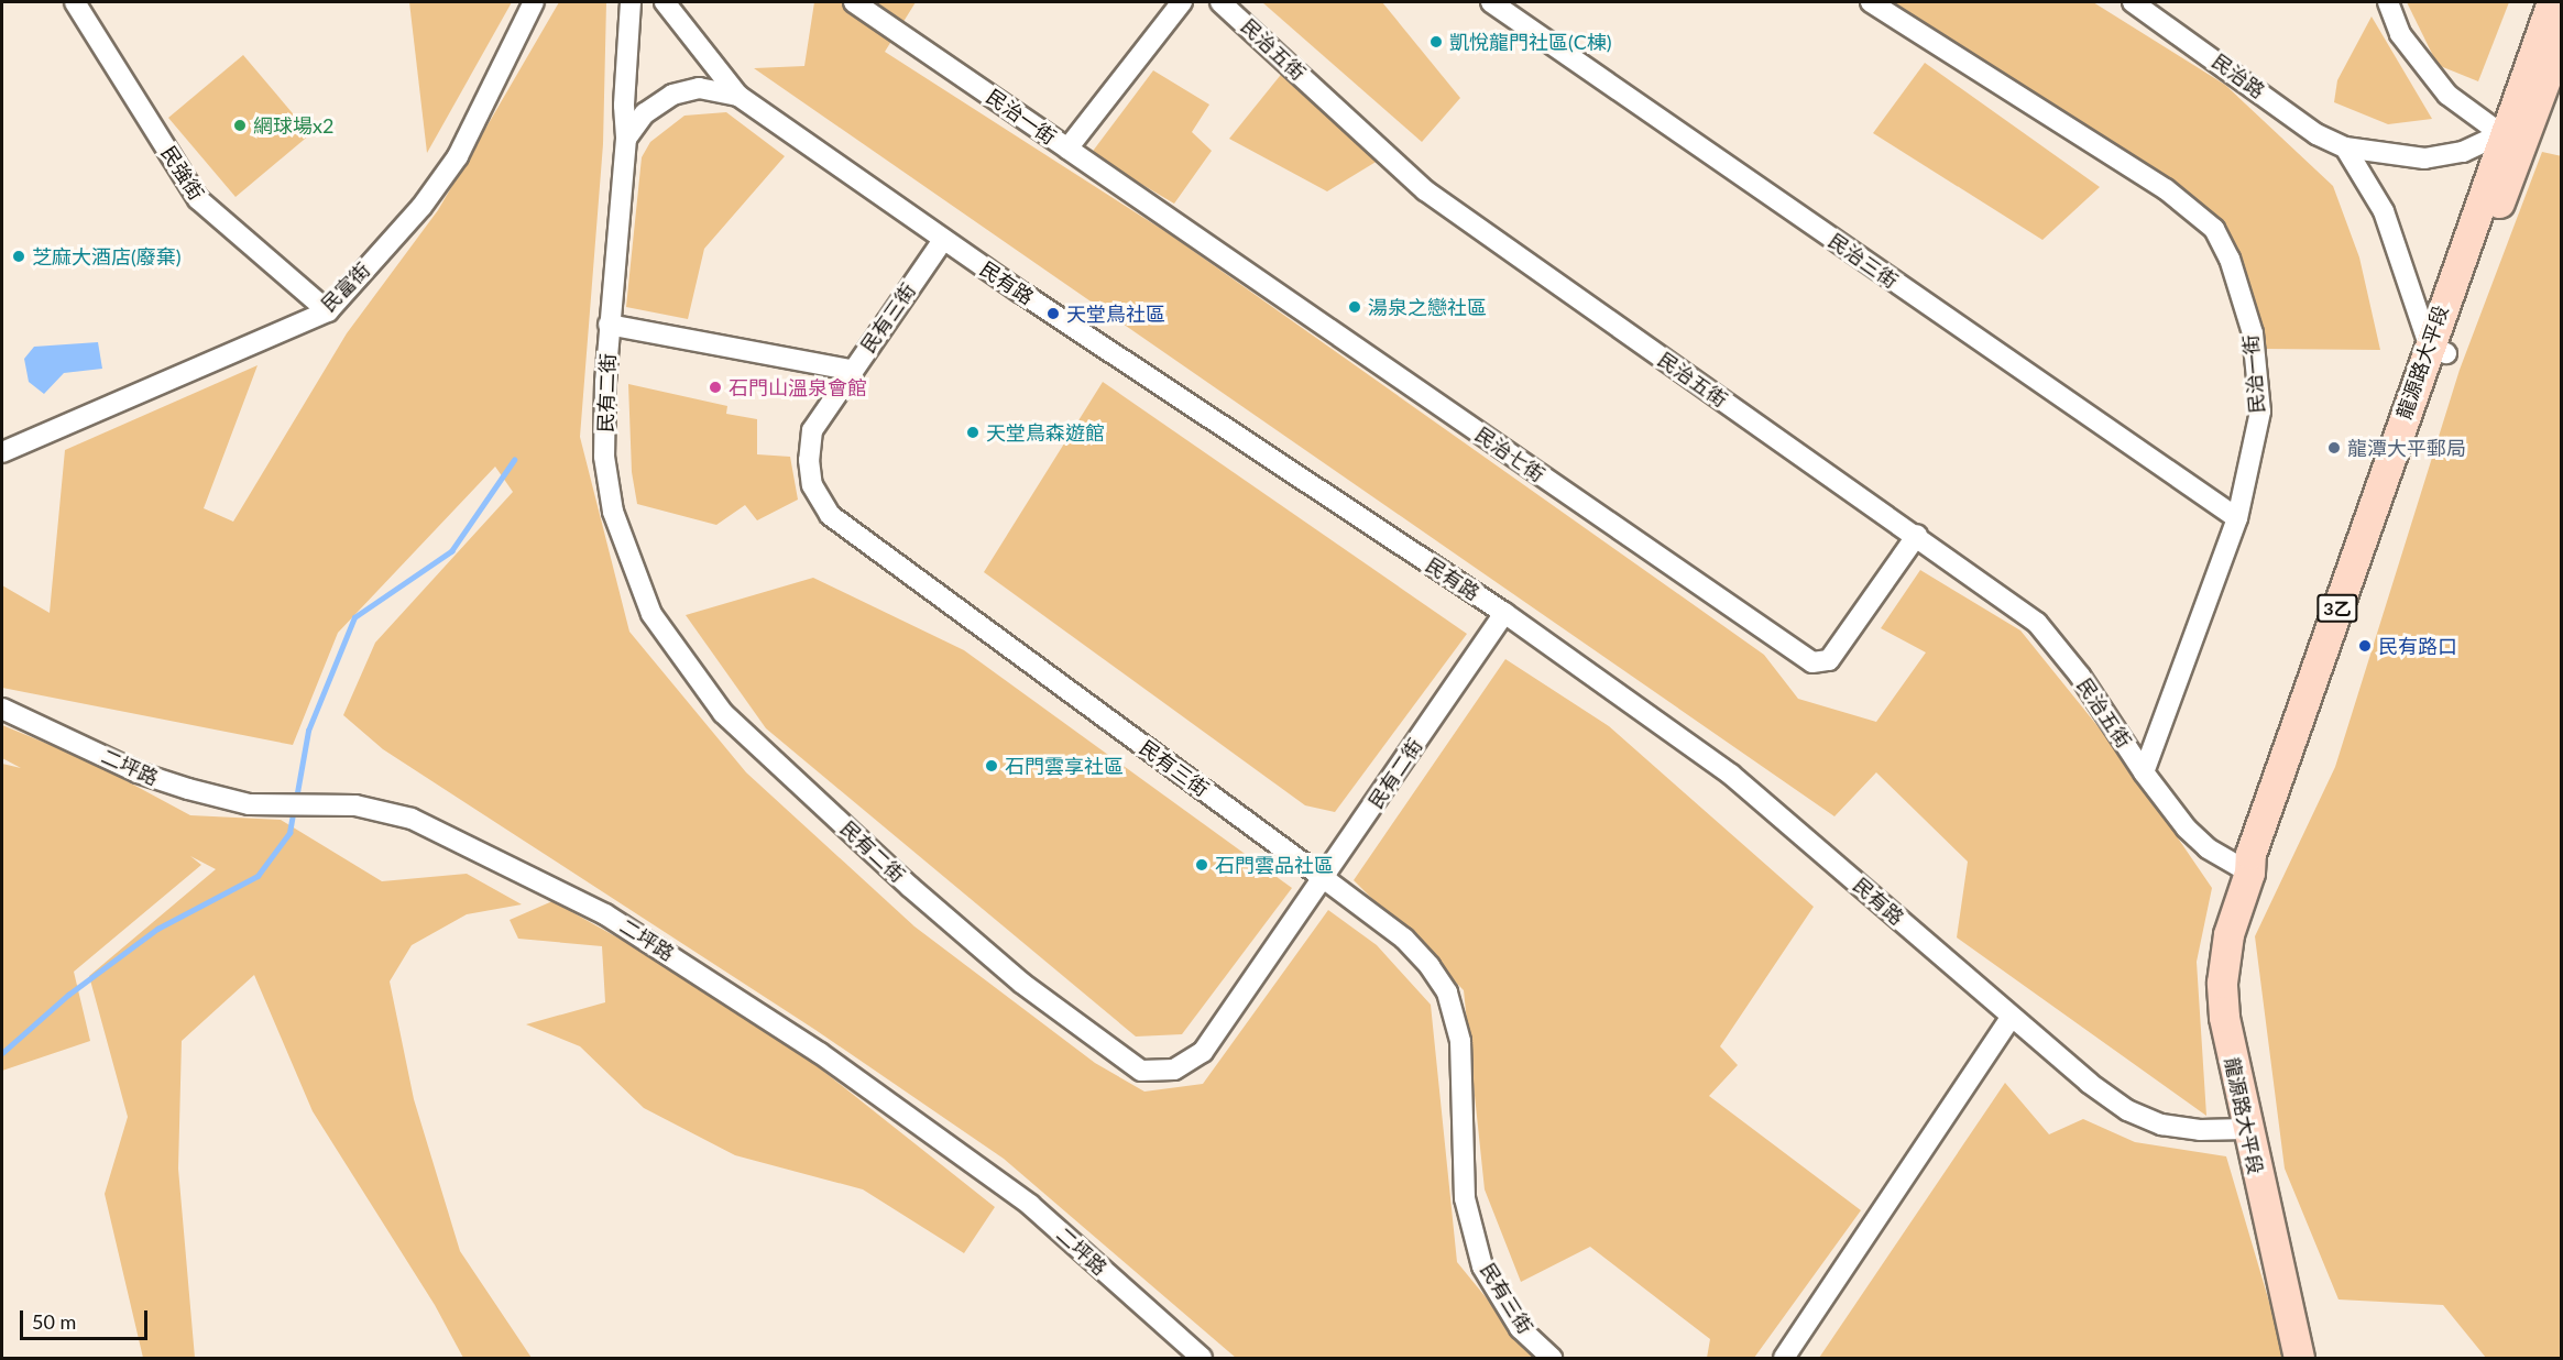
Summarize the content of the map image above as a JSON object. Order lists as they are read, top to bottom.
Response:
{
  "streets": {
    "main road": ["龍源路大平段", "3乙"],
    "street": [
      "民治五街",
      "民治路",
      "民治一街",
      "民強街",
      "民治三街",
      "民有路",
      "民富街",
      "民有三街",
      "民有二街",
      "民治七街",
      "二坪路"
    ]
  },
  "crossings": [
    ["民治五街", "民治一街"],
    ["民治五街", "民治七街"],
    ["民治路", "龍源路大平段"],
    ["民治一街", "民治三街"],
    ["民治一街", "民治七街"],
    ["民強街", "民富街"],
    ["民有路", "民有三街"],
    ["民有路", "龍源路大平段"],
    ["民有路", "民有二街"],
    ["民有三街", "民有二街"]
  ],
  "places": [
    "凱悅龍門社區(C棟)",
    "網球場x2",
    "芝麻大酒店(廢棄)",
    "湯泉之戀社區",
    "天堂鳥社區",
    "石門山溫泉會館",
    "天堂鳥森遊館",
    "龍潭大平郵局",
    "民有路口",
    "石門雲享社區",
    "石門雲品社區"
  ],
  "scale_bar": "50 m"
}
